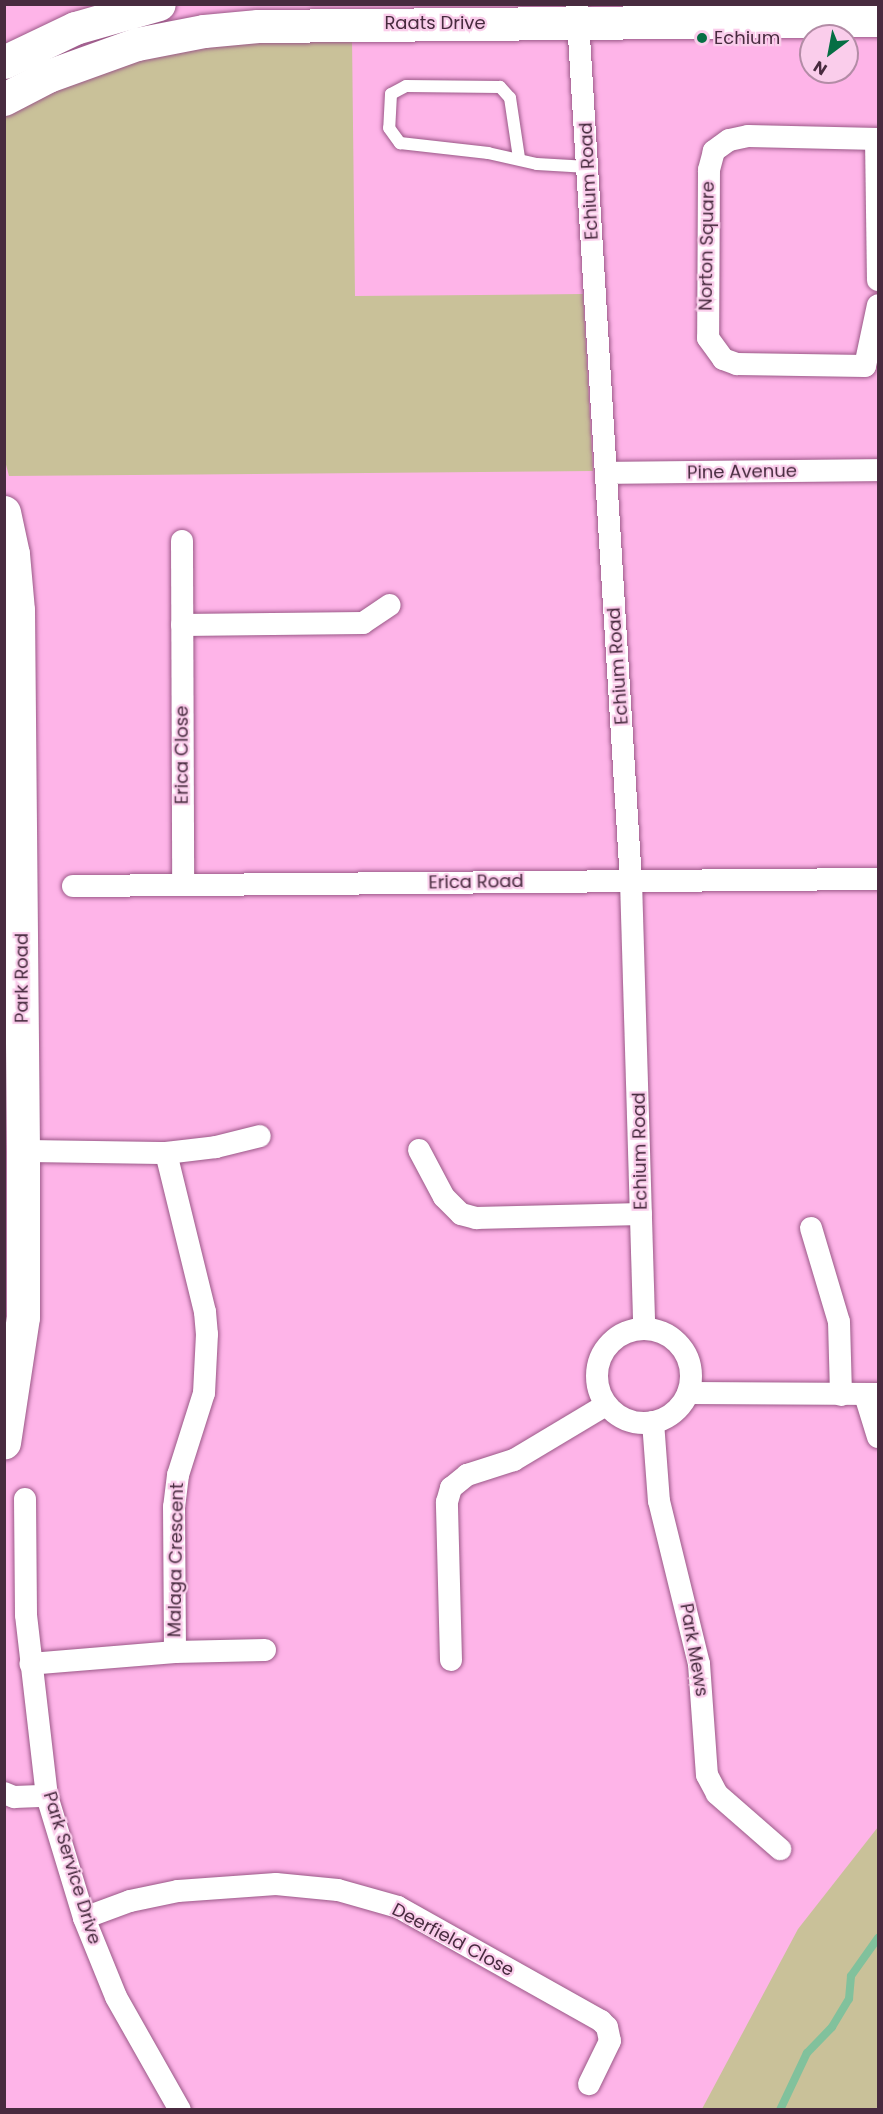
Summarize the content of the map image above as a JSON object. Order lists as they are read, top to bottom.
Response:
{
  "streets": {
    "street": [
      "Raats Drive",
      "Echium Road",
      "Norton Square",
      "Pine Avenue",
      "Erica Close",
      "Erica Road",
      "Park Road",
      "Malaga Crescent",
      "Park Mews",
      "Park Service Drive",
      "Deerfield Close"
    ]
  },
  "crossings": [
    ["Raats Drive", "Echium Road"],
    ["Echium Road", "Pine Avenue"],
    ["Echium Road", "Erica Road"],
    ["Echium Road", "Park Mews"],
    ["Erica Close", "Erica Road"],
    ["Malaga Crescent", "Park Service Drive"],
    ["Park Service Drive", "Deerfield Close"]
  ],
  "places": ["Echium"],
  "north": "bottom left"
}
